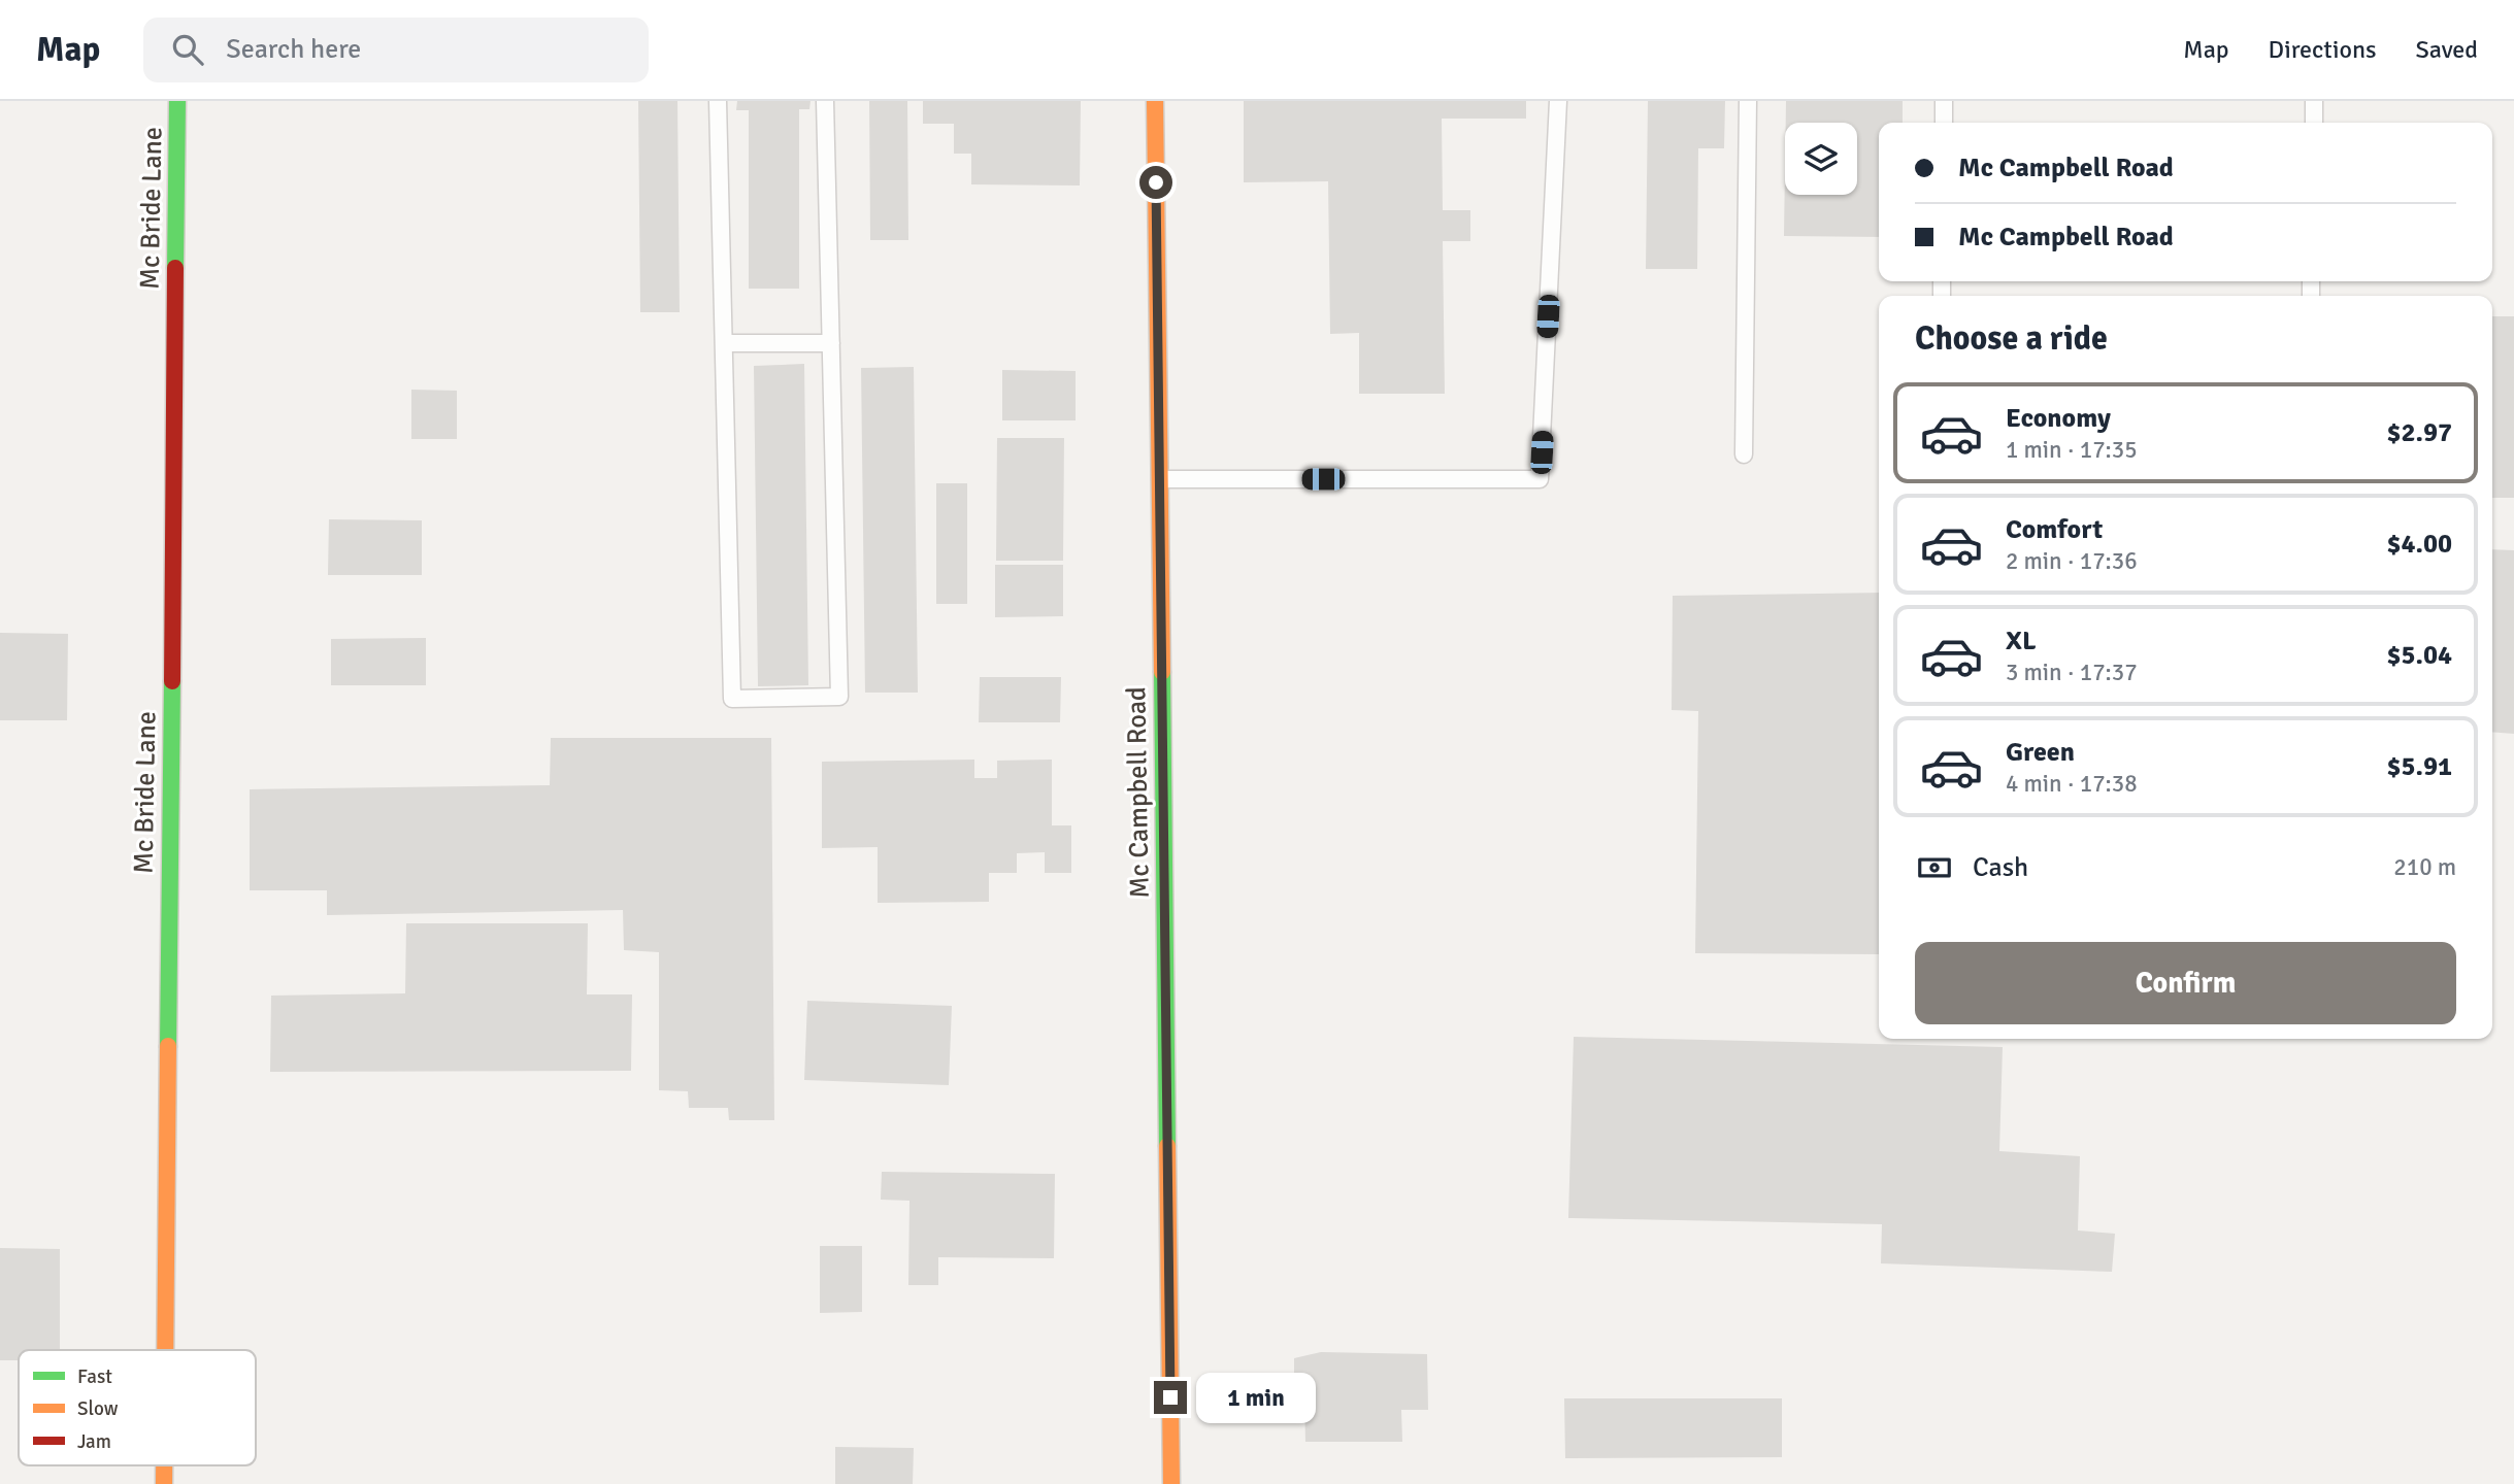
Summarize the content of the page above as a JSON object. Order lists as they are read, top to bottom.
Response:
{
  "streets": {
    "street": ["Mc Bride Lane", "Mc Campbell Road"]
  },
  "legend": ["Fast", "Slow", "Jam"],
  "page": {
    "header": "Map",
    "search": "Search here",
    "nav": ["Map", "Directions", "Saved"],
    "banner": ["Mc Campbell Road", "Mc Campbell Road"],
    "heading": "Choose a ride",
    "list": [
      {
        "name": "Economy",
        "note": "1 min · 17:35",
        "value": "$2.97"
      },
      {
        "name": "Comfort",
        "note": "2 min · 17:36",
        "value": "$4.00"
      },
      {
        "name": "XL",
        "note": "3 min · 17:37",
        "value": "$5.04"
      },
      {
        "name": "Green",
        "note": "4 min · 17:38",
        "value": "$5.91"
      }
    ],
    "pay": ["Cash", "210 m"],
    "buttons": "Confirm",
    "bubble": "1 min"
  }
}
